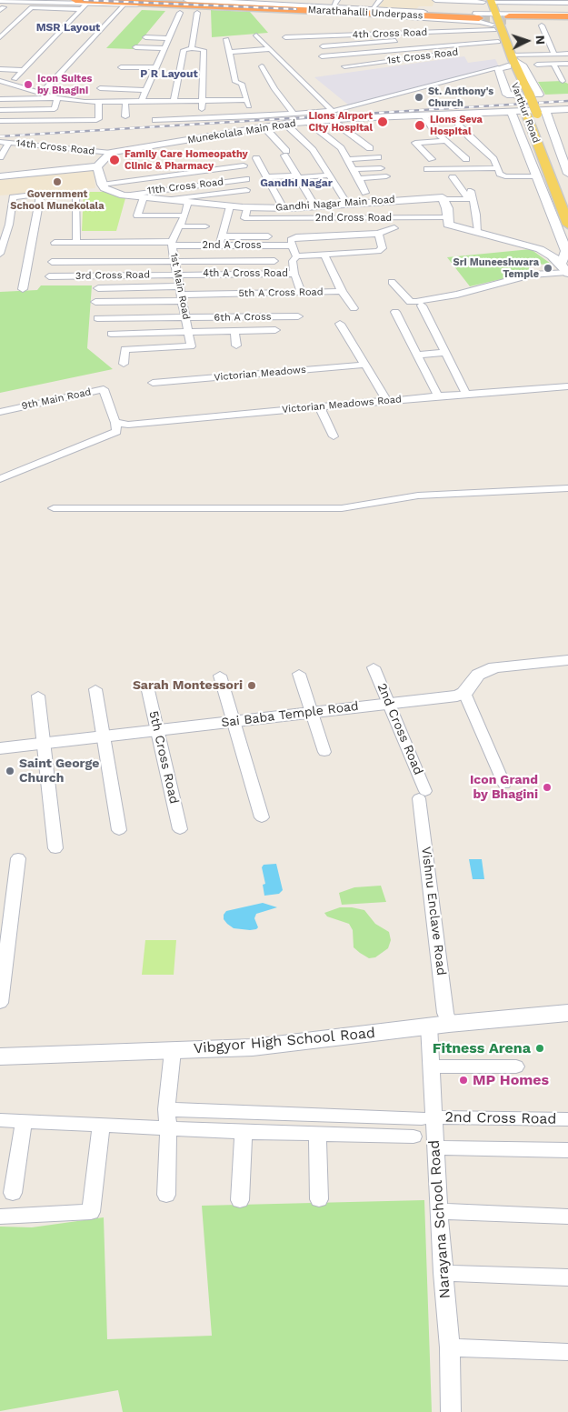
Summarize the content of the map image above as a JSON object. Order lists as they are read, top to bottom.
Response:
{
  "streets": {
    "highway": ["Marathahalli Underpass"],
    "main road": ["Varthur Road"],
    "street": [
      "4th Cross Road",
      "1st Cross Road",
      "Munekolala Main Road",
      "14th Cross Road",
      "11th Cross Road",
      "Gandhi Nagar Main Road",
      "2nd Cross Road",
      "2nd A Cross",
      "4th A Cross Road",
      "3rd Cross Road",
      "1st Main Road",
      "5th A Cross Road",
      "6th A Cross",
      "Victorian Meadows",
      "9th Main Road",
      "Victorian Meadows Road",
      "Sai Baba Temple Road",
      "5th Cross Road",
      "Vishnu Enclave Road",
      "Vibgyor High School Road",
      "Narayana School Road"
    ]
  },
  "crossings": [
    ["4th Cross Road", "Varthur Road"],
    ["Varthur Road", "Munekolala Main Road"],
    ["Munekolala Main Road", "14th Cross Road"],
    ["11th Cross Road", "Gandhi Nagar Main Road"],
    ["Gandhi Nagar Main Road", "2nd Cross Road"],
    ["Gandhi Nagar Main Road", "1st Main Road"],
    ["2nd Cross Road", "Sai Baba Temple Road"],
    ["2nd Cross Road", "Vishnu Enclave Road"],
    ["2nd Cross Road", "Narayana School Road"],
    ["2nd A Cross", "1st Main Road"],
    ["4th A Cross Road", "3rd Cross Road"],
    ["4th A Cross Road", "1st Main Road"],
    ["4th A Cross Road", "5th A Cross Road"],
    ["3rd Cross Road", "1st Main Road"],
    ["1st Main Road", "5th A Cross Road"],
    ["1st Main Road", "6th A Cross"],
    ["9th Main Road", "Victorian Meadows Road"],
    ["Sai Baba Temple Road", "5th Cross Road"],
    ["Vishnu Enclave Road", "Vibgyor High School Road"],
    ["Vishnu Enclave Road", "Narayana School Road"],
    ["Vibgyor High School Road", "Narayana School Road"]
  ],
  "districts": ["MSR Layout", "P R Layout", "Gandhi Nagar"],
  "places": [
    "Icon Suites by Bhagini",
    "St. Anthony's Church",
    "Lions Airport City Hospital",
    "Lions Seva Hospital",
    "Family Care Homeopathy Clinic & Pharmacy",
    "Government School Munekolala",
    "Sri Muneeshwara Temple",
    "Sarah Montessori",
    "Saint George Church",
    "Icon Grand by Bhagini",
    "Fitness Arena",
    "MP Homes"
  ],
  "north": "right"
}
